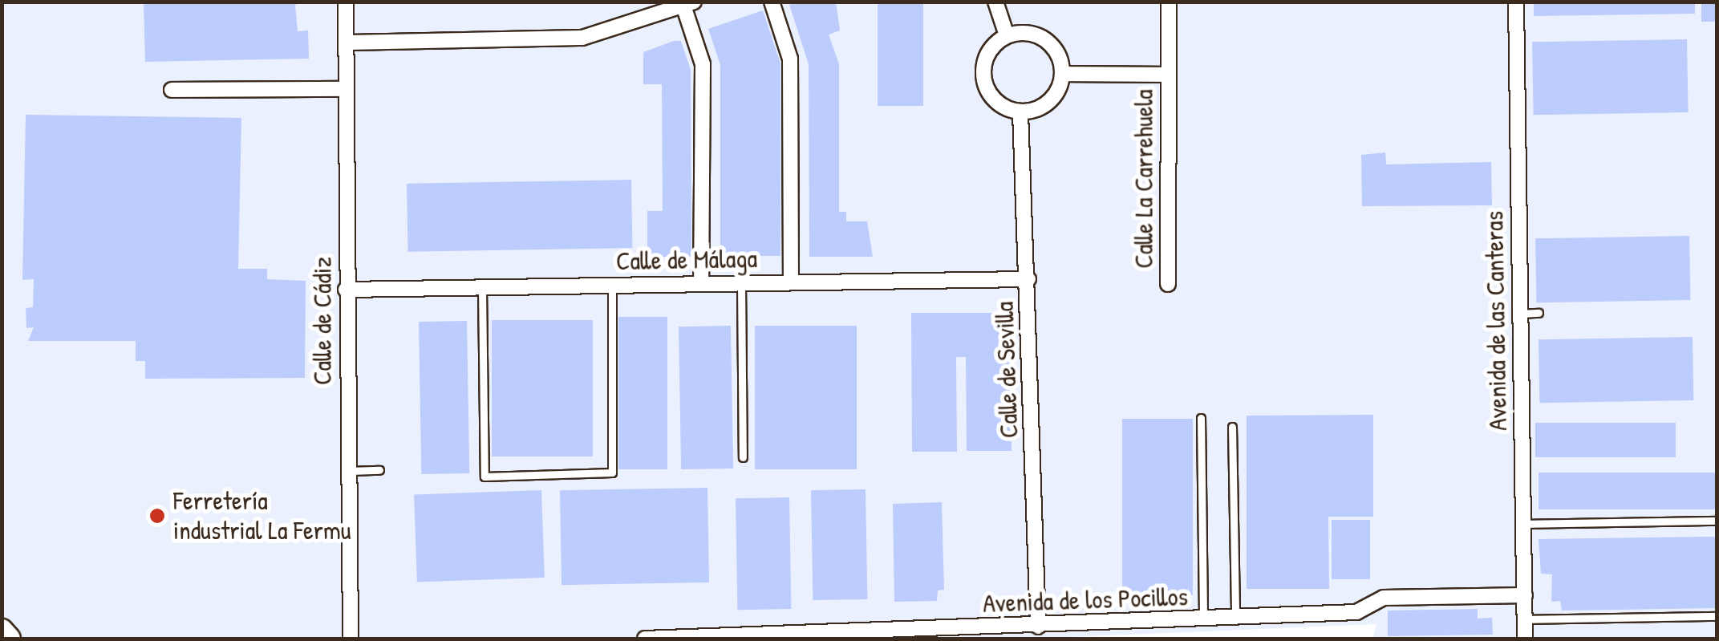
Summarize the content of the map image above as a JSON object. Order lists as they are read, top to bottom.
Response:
{
  "streets": {
    "street": [
      "Calle La Carrehuela",
      "Calle de Málaga",
      "Calle de Cádiz",
      "Avenida de las Canteras",
      "Calle de Sevilla",
      "Avenida de los Pocillos"
    ]
  },
  "crossings": [
    ["Calle La Carrehuela", "Calle de Sevilla"],
    ["Calle de Málaga", "Calle de Cádiz"],
    ["Calle de Málaga", "Calle de Sevilla"],
    ["Avenida de las Canteras", "Avenida de los Pocillos"],
    ["Calle de Sevilla", "Avenida de los Pocillos"]
  ],
  "places": ["Ferretería industrial La Fermu"]
}
